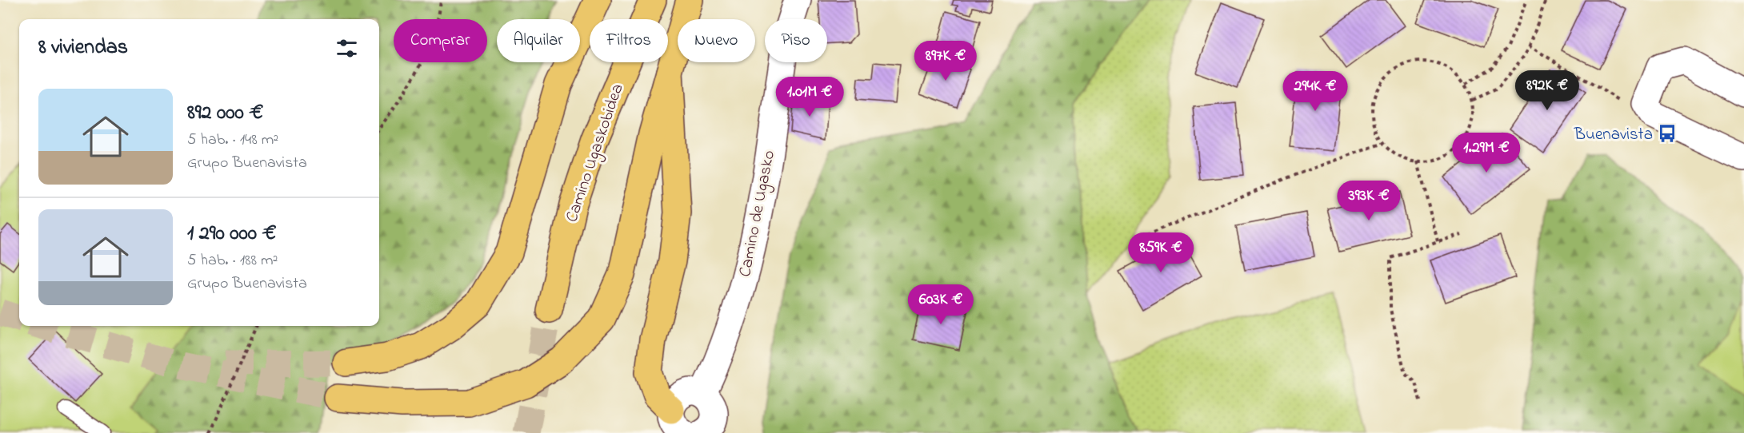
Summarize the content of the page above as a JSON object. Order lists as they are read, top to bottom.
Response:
{
  "streets": {
    "main road": ["Camino Ugaskobidea"],
    "street": ["Camino de Ugasko"]
  },
  "places": {
    "bus stop": ["Buenavista"]
  },
  "page": {
    "chip": [
      "Comprar",
      "Alquilar",
      "Filtros",
      "Nuevo",
      "Piso"
    ],
    "heading": "8 viviendas",
    "price": [
      "897K €",
      "892K €",
      "294K €",
      "1.01M €",
      "1.29M €",
      "393K €",
      "859K €",
      "603K €"
    ],
    "list": [
      {
        "name": "892 000 €",
        "note": "5 hab. · 148 m² · Grupo Buenavista"
      },
      {
        "name": "1 290 000 €",
        "note": "5 hab. · 188 m² · Grupo Buenavista"
      }
    ]
  }
}
